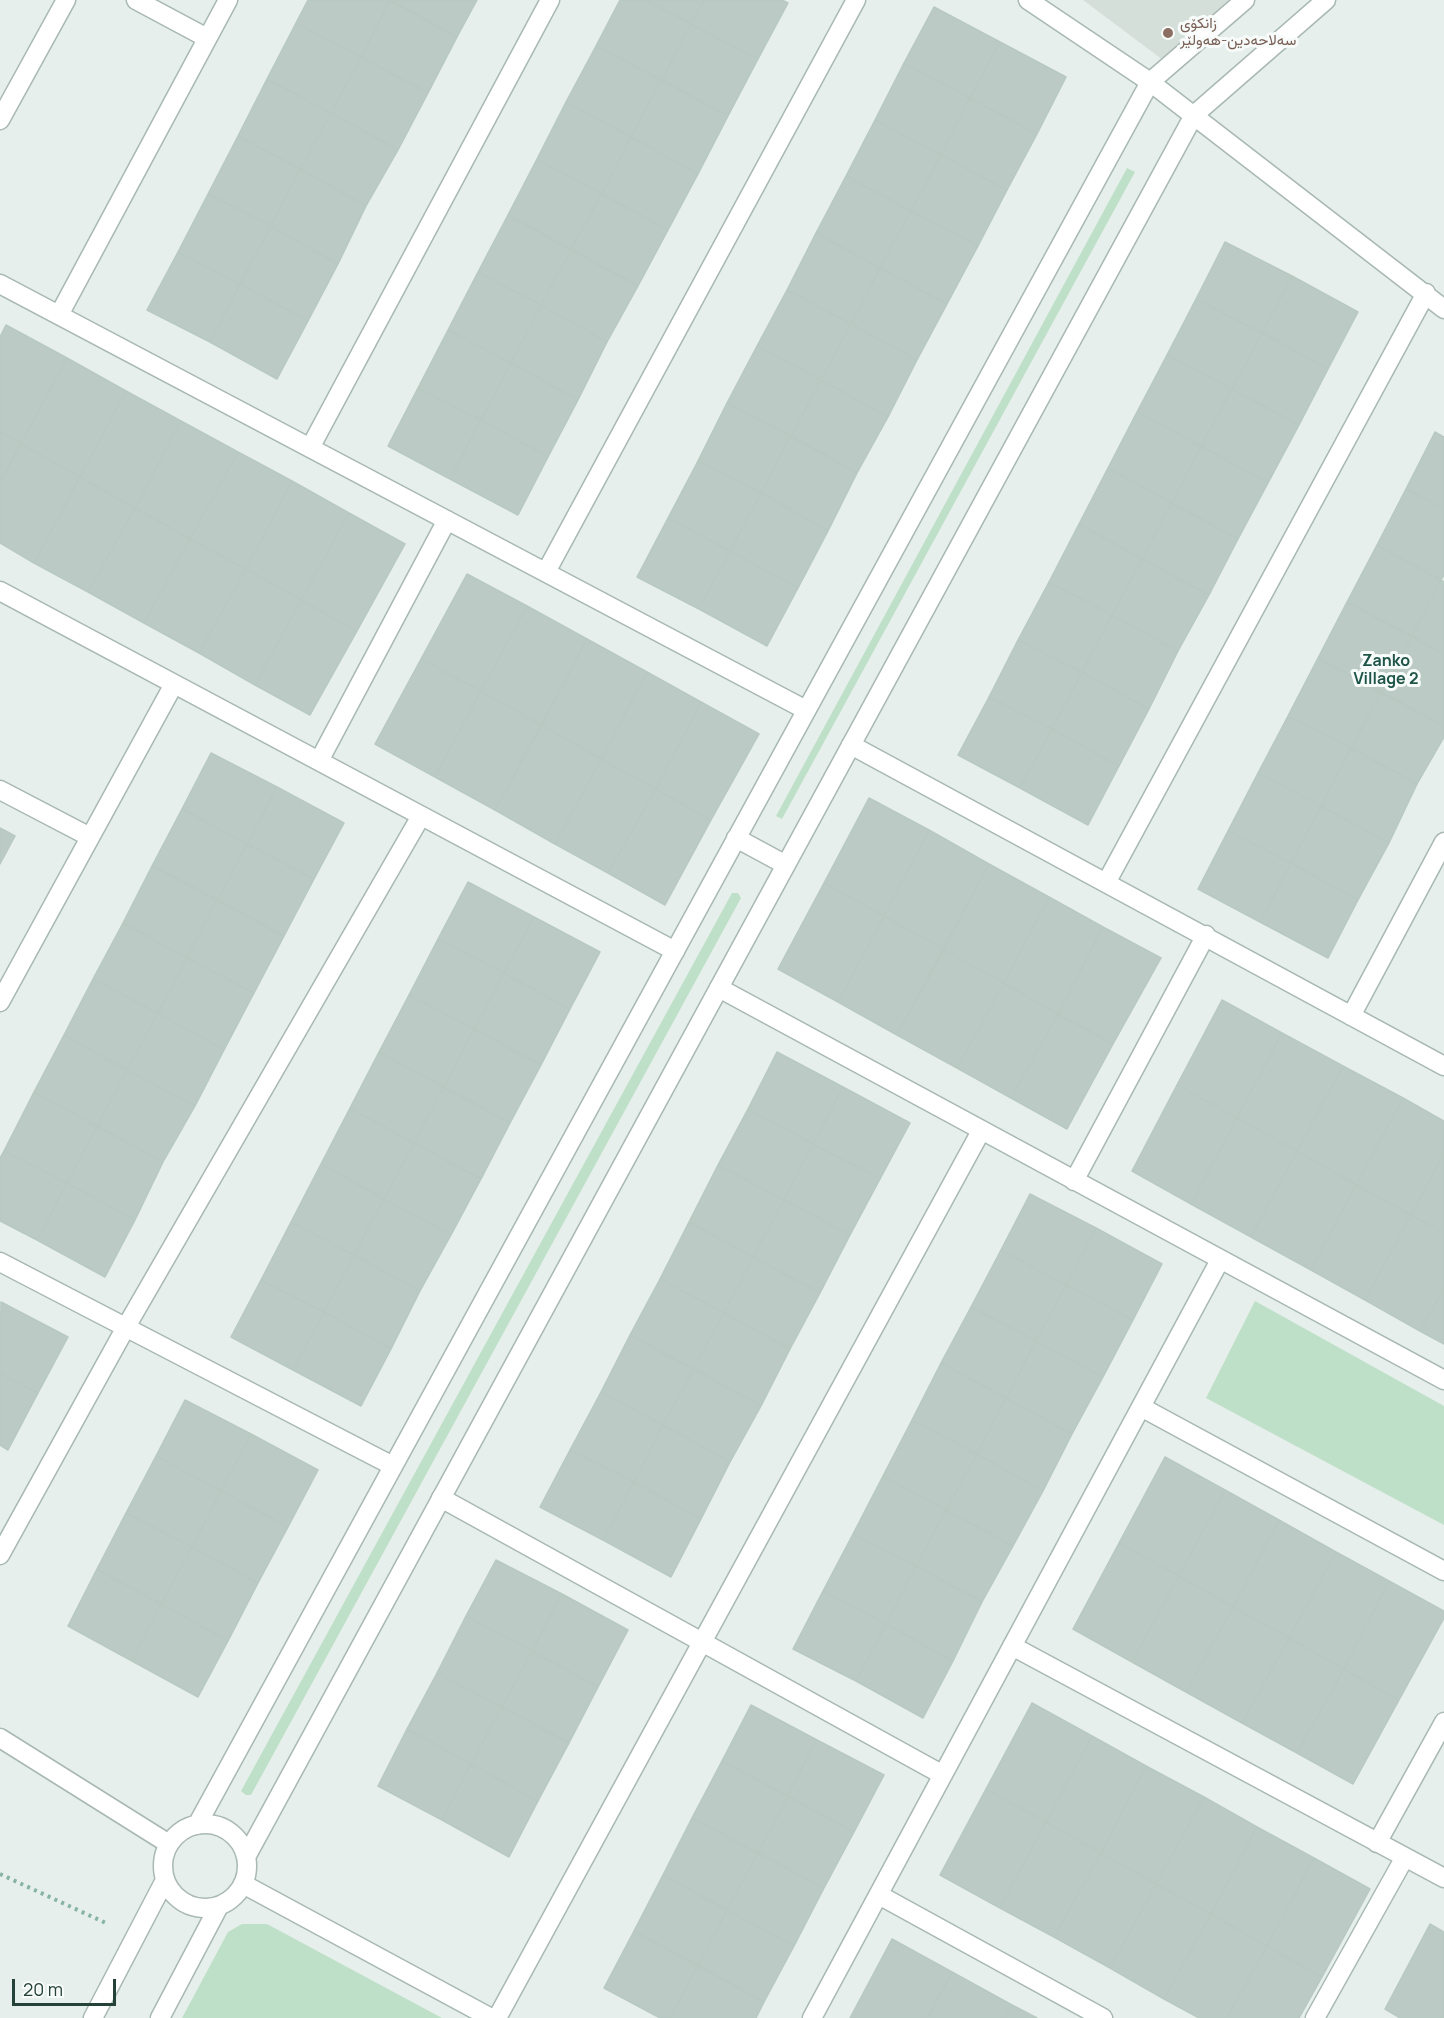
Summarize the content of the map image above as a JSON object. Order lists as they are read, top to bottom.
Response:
{
  "districts": ["Zanko Village 2"],
  "places": ["زانکۆی سەلاحەدین-هەولێر"],
  "scale_bar": "20 m"
}
